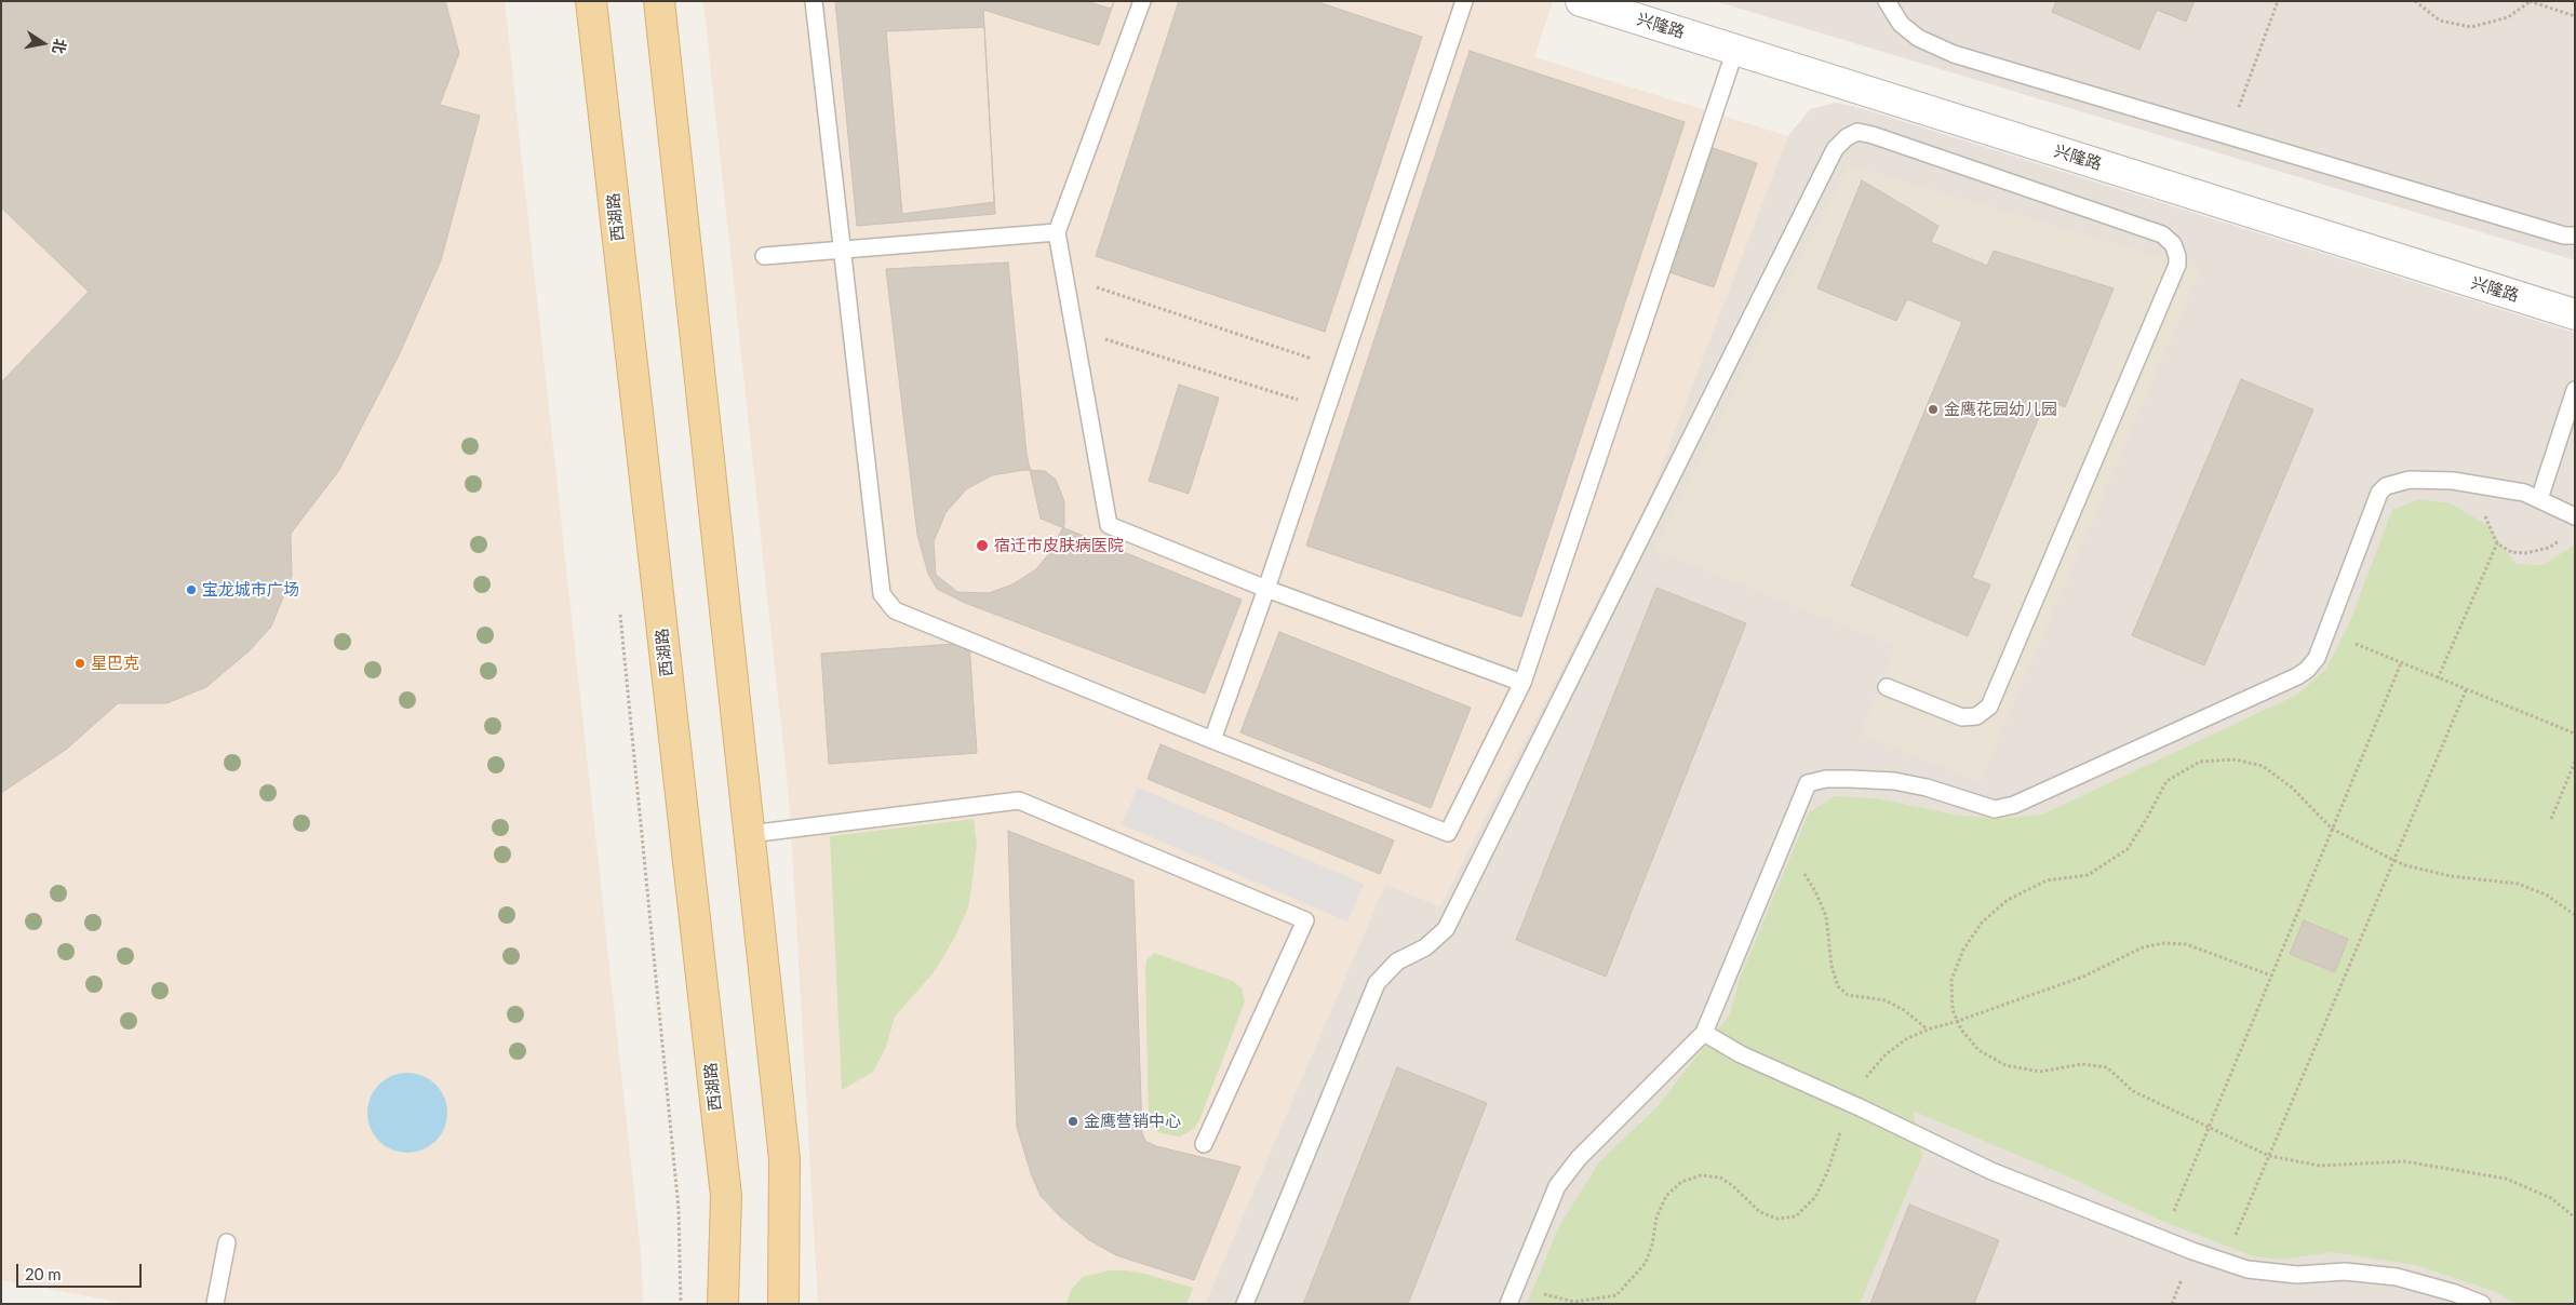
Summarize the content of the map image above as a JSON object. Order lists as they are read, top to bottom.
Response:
{
  "streets": {
    "main road": ["西湖路"],
    "street": ["兴隆路"]
  },
  "places": [
    "金鹰花园幼儿园",
    "宿迁市皮肤病医院",
    "宝龙城市广场",
    "星巴克",
    "金鹰营销中心"
  ],
  "scale_bar": "20 m",
  "north": "right"
}
